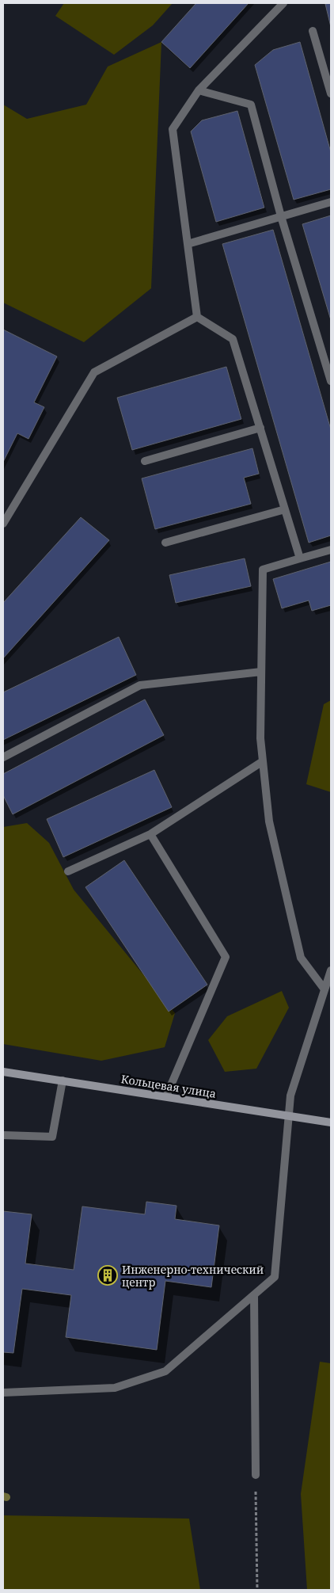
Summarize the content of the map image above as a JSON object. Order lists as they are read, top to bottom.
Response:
{
  "streets": {
    "street": ["Кольцевая улица"]
  },
  "places": {
    "building": ["Инженерно-технический центр"]
  }
}
